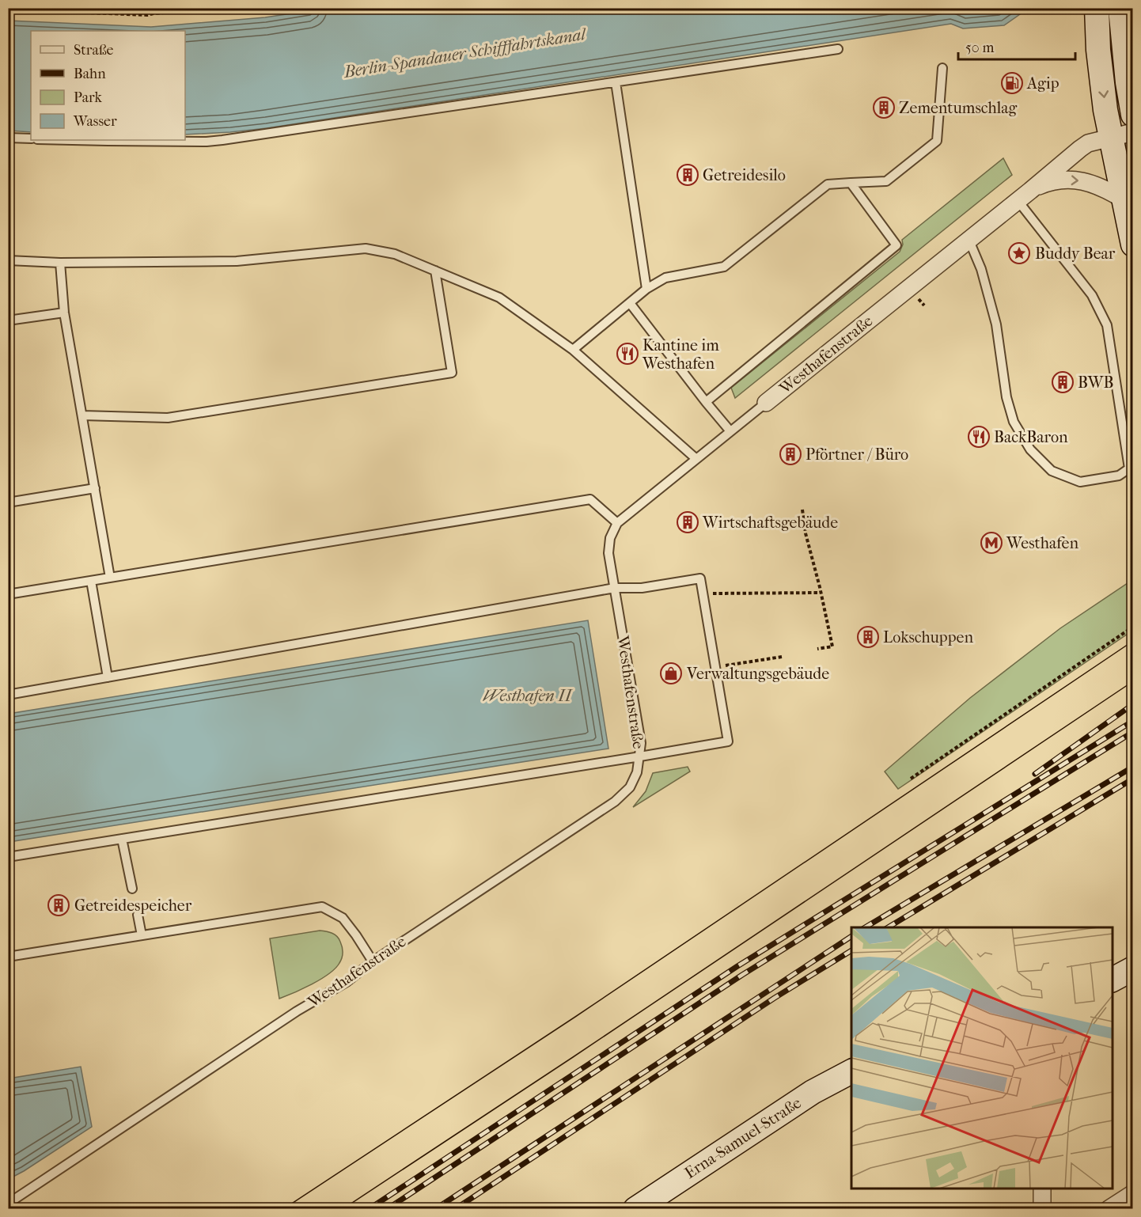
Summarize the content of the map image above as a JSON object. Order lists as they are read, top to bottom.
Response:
{
  "streets": {
    "main road": ["Erna-Samuel-Straße"],
    "street": ["Westhafenstraße"]
  },
  "water": ["Berlin-Spandauer Schifffahrtskanal", "Westhafen II"],
  "places": {
    "fuel station": ["Agip"],
    "building": [
      "Zementumschlag",
      "Getreidesilo",
      "BWB",
      "Pförtner / Büro",
      "Wirtschaftsgebäude",
      "Lokschuppen",
      "Getreidespeicher"
    ],
    "place": ["Buddy Bear"],
    "restaurant": ["Kantine im Westhafen", "BackBaron"],
    "metro station": ["Westhafen"],
    "shop": ["Verwaltungsgebäude"]
  },
  "legend": [
    "Straße",
    "Bahn",
    "Park",
    "Wasser"
  ],
  "scale_bar": "50 m"
}
